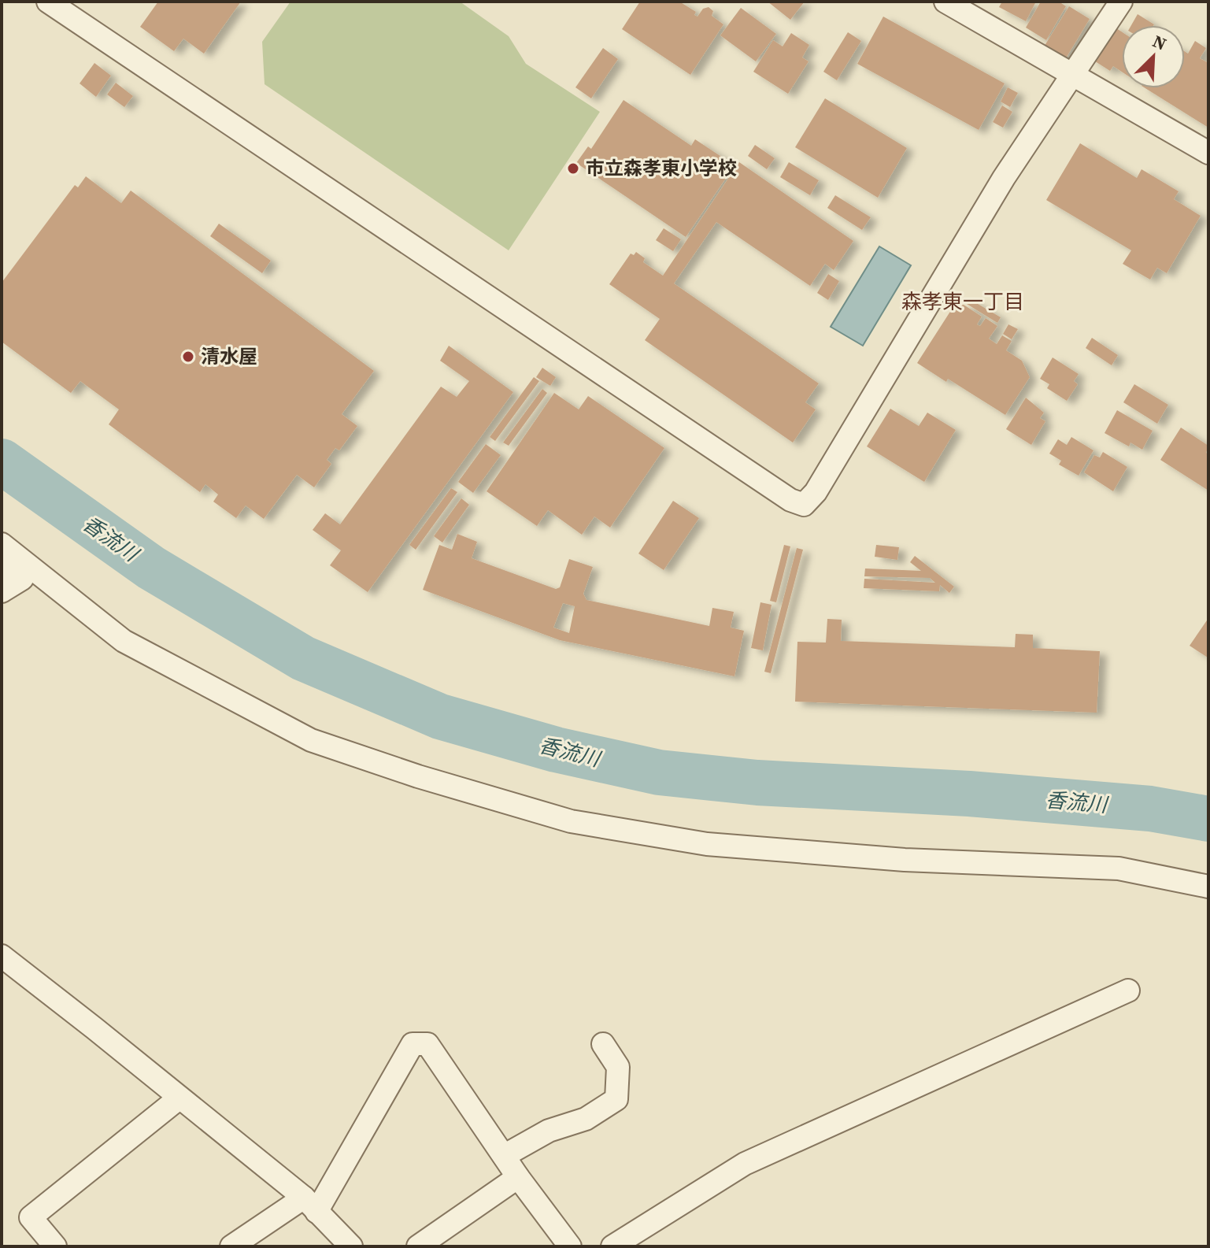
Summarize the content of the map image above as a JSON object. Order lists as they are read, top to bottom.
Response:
{
  "districts": ["森孝東一丁目"],
  "water": ["香流川"],
  "places": ["市立森孝東小学校", "清水屋"],
  "north": "top right"
}
